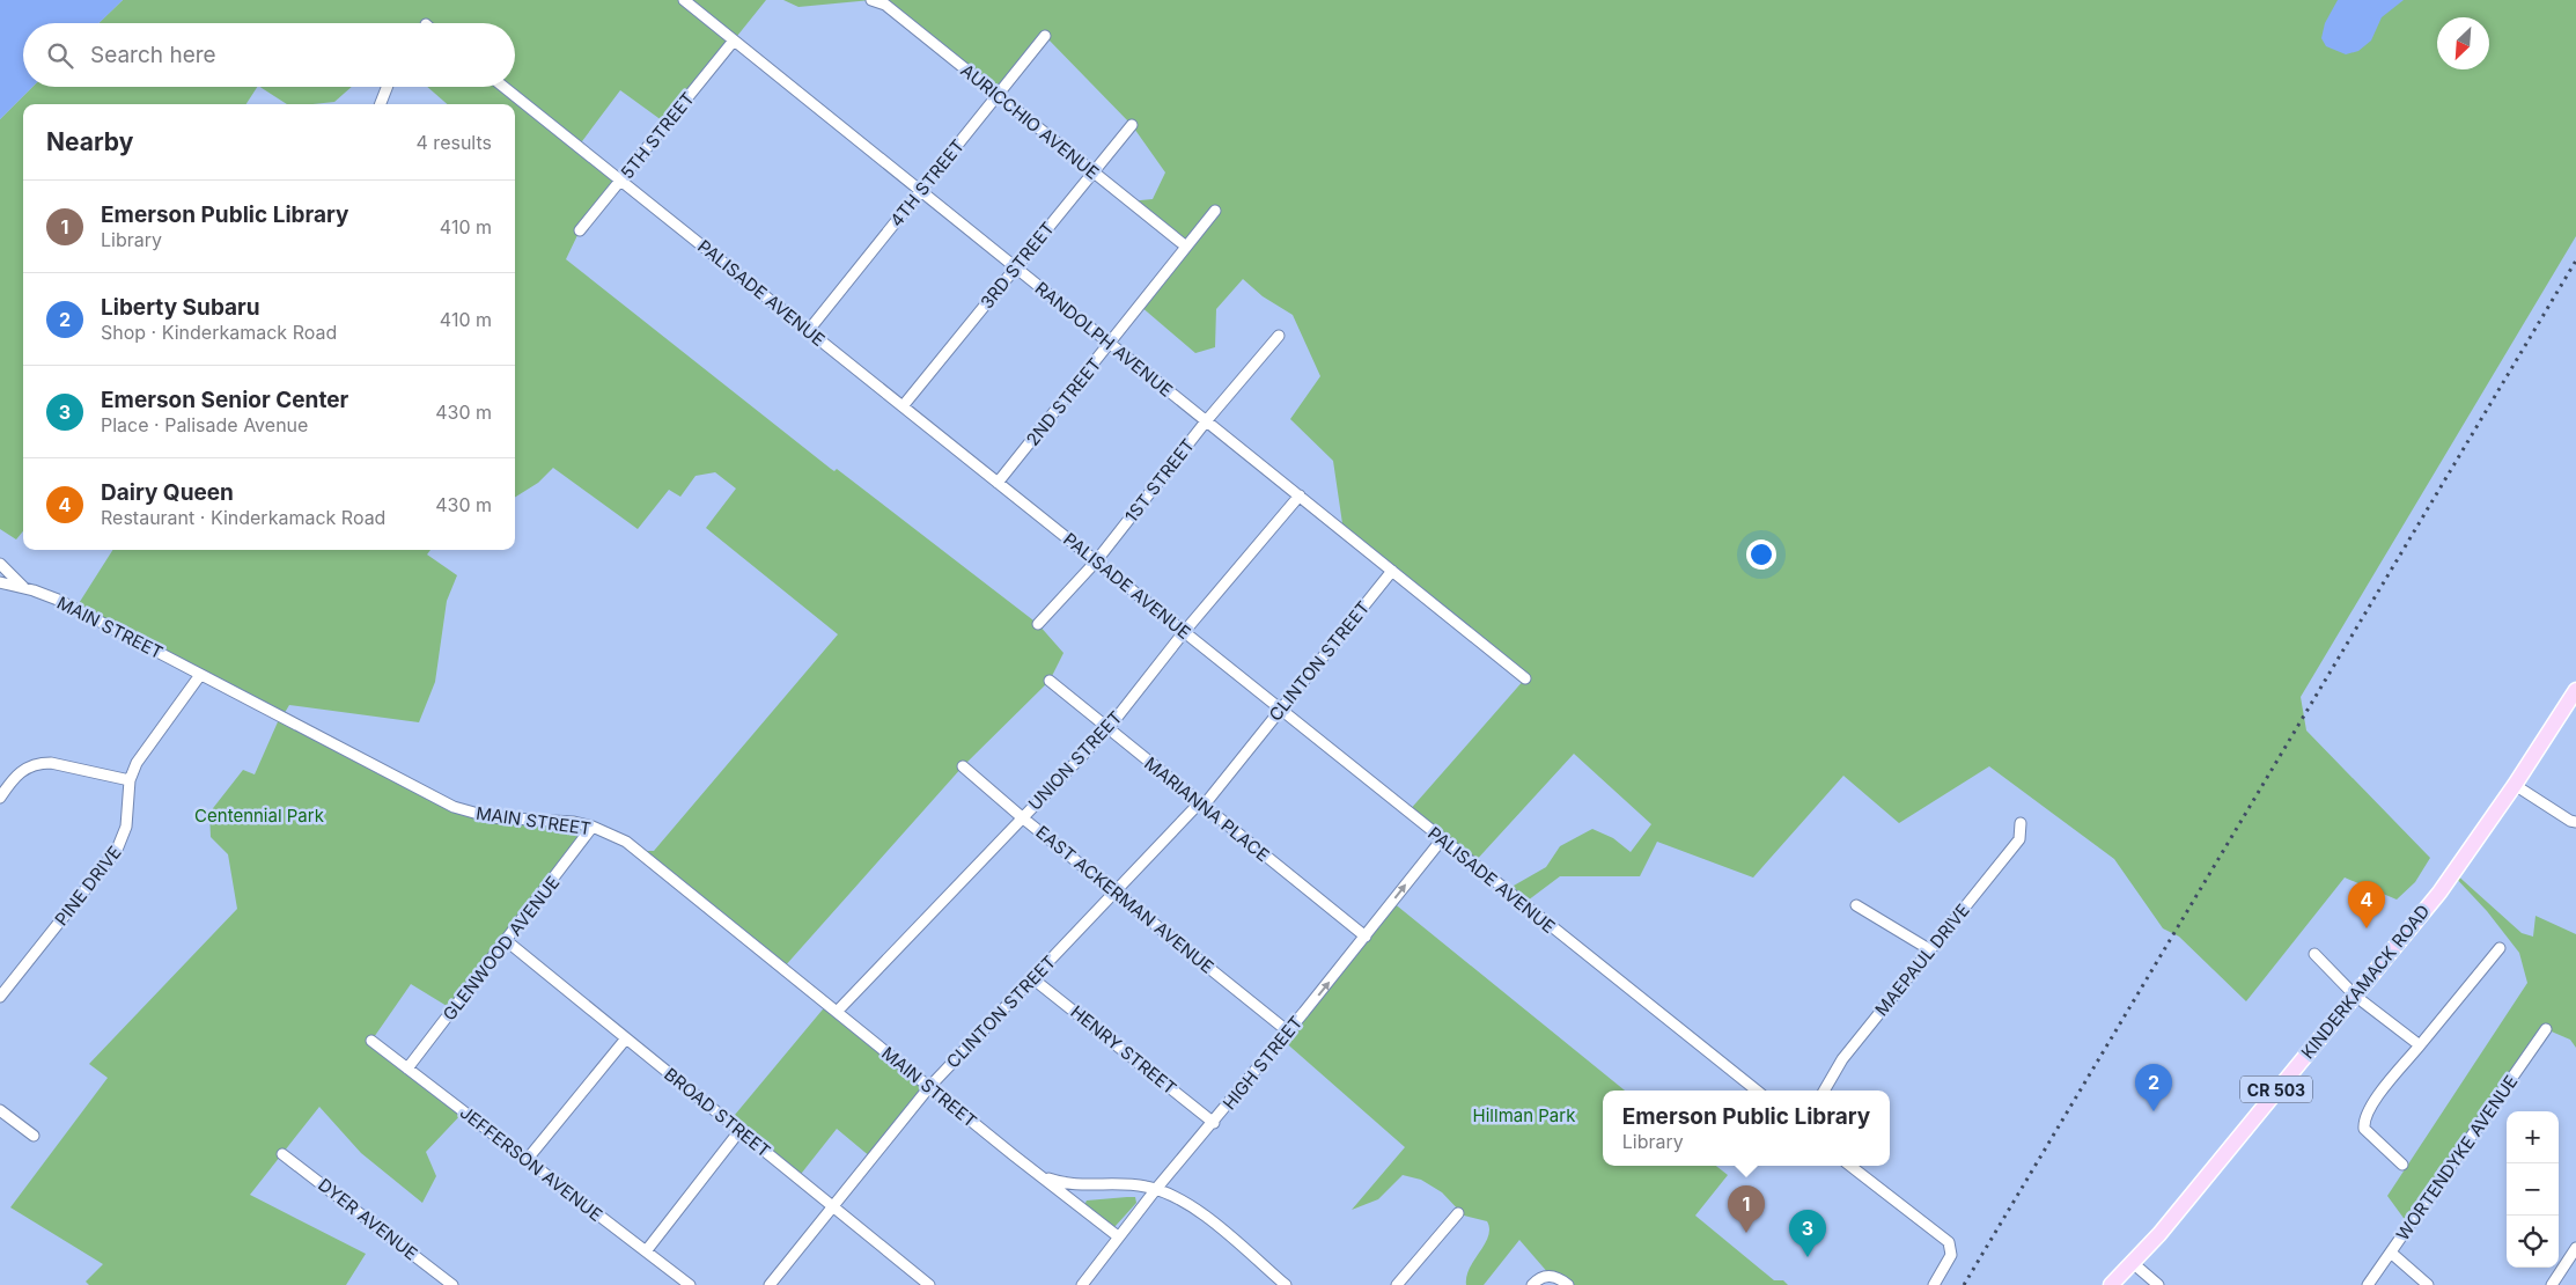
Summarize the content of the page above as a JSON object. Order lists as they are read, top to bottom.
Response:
{
  "streets": {
    "main road": ["KINDERKAMACK ROAD", "CR 503"],
    "street": [
      "AURICCHIO AVENUE",
      "5TH STREET",
      "4TH STREET",
      "3RD STREET",
      "PALISADE AVENUE",
      "RANDOLPH AVENUE",
      "2ND STREET",
      "1ST STREET",
      "MAIN STREET",
      "CLINTON STREET",
      "UNION STREET",
      "MARIANNA PLACE",
      "PINE DRIVE",
      "EAST ACKERMAN AVENUE",
      "GLENWOOD AVENUE",
      "MAEPAUL DRIVE",
      "HENRY STREET",
      "HIGH STREET",
      "BROAD STREET",
      "WORTENDYKE AVENUE",
      "JEFFERSON AVENUE",
      "DYER AVENUE"
    ]
  },
  "crossings": [
    ["AURICCHIO AVENUE", "4TH STREET"],
    ["AURICCHIO AVENUE", "3RD STREET"],
    ["AURICCHIO AVENUE", "2ND STREET"],
    ["5TH STREET", "PALISADE AVENUE"],
    ["5TH STREET", "RANDOLPH AVENUE"],
    ["4TH STREET", "PALISADE AVENUE"],
    ["4TH STREET", "RANDOLPH AVENUE"],
    ["3RD STREET", "PALISADE AVENUE"],
    ["3RD STREET", "RANDOLPH AVENUE"],
    ["PALISADE AVENUE", "2ND STREET"],
    ["PALISADE AVENUE", "1ST STREET"],
    ["PALISADE AVENUE", "CLINTON STREET"],
    ["PALISADE AVENUE", "UNION STREET"],
    ["PALISADE AVENUE", "HIGH STREET"],
    ["RANDOLPH AVENUE", "2ND STREET"],
    ["RANDOLPH AVENUE", "1ST STREET"],
    ["RANDOLPH AVENUE", "CLINTON STREET"],
    ["RANDOLPH AVENUE", "UNION STREET"],
    ["MAIN STREET", "CLINTON STREET"],
    ["MAIN STREET", "UNION STREET"],
    ["MAIN STREET", "PINE DRIVE"],
    ["MAIN STREET", "GLENWOOD AVENUE"],
    ["MAIN STREET", "HIGH STREET"],
    ["CLINTON STREET", "MARIANNA PLACE"],
    ["CLINTON STREET", "EAST ACKERMAN AVENUE"],
    ["CLINTON STREET", "HENRY STREET"],
    ["CLINTON STREET", "BROAD STREET"],
    ["UNION STREET", "MARIANNA PLACE"],
    ["UNION STREET", "EAST ACKERMAN AVENUE"],
    ["MARIANNA PLACE", "HIGH STREET"],
    ["EAST ACKERMAN AVENUE", "HIGH STREET"],
    ["GLENWOOD AVENUE", "BROAD STREET"],
    ["GLENWOOD AVENUE", "JEFFERSON AVENUE"],
    ["HENRY STREET", "HIGH STREET"]
  ],
  "one_way": ["HIGH STREET"],
  "parks": ["Centennial Park", "Hillman Park"],
  "north": "bottom left",
  "page": {
    "search": "Search here",
    "heading": ["Nearby", "4 results"],
    "list": [
      {
        "mark": "1",
        "name": "Emerson Public Library",
        "note": "Library",
        "value": "410 m"
      },
      {
        "mark": "2",
        "name": "Liberty Subaru",
        "note": "Shop · Kinderkamack Road",
        "value": "410 m"
      },
      {
        "mark": "3",
        "name": "Emerson Senior Center",
        "note": "Place · Palisade Avenue",
        "value": "430 m"
      },
      {
        "mark": "4",
        "name": "Dairy Queen",
        "note": "Restaurant · Kinderkamack Road",
        "value": "430 m"
      }
    ],
    "pins": [
      "4",
      "2",
      "1",
      "3"
    ],
    "popup": ["Emerson Public Library", "Library"],
    "map_buttons": ["+", "−"]
  }
}
